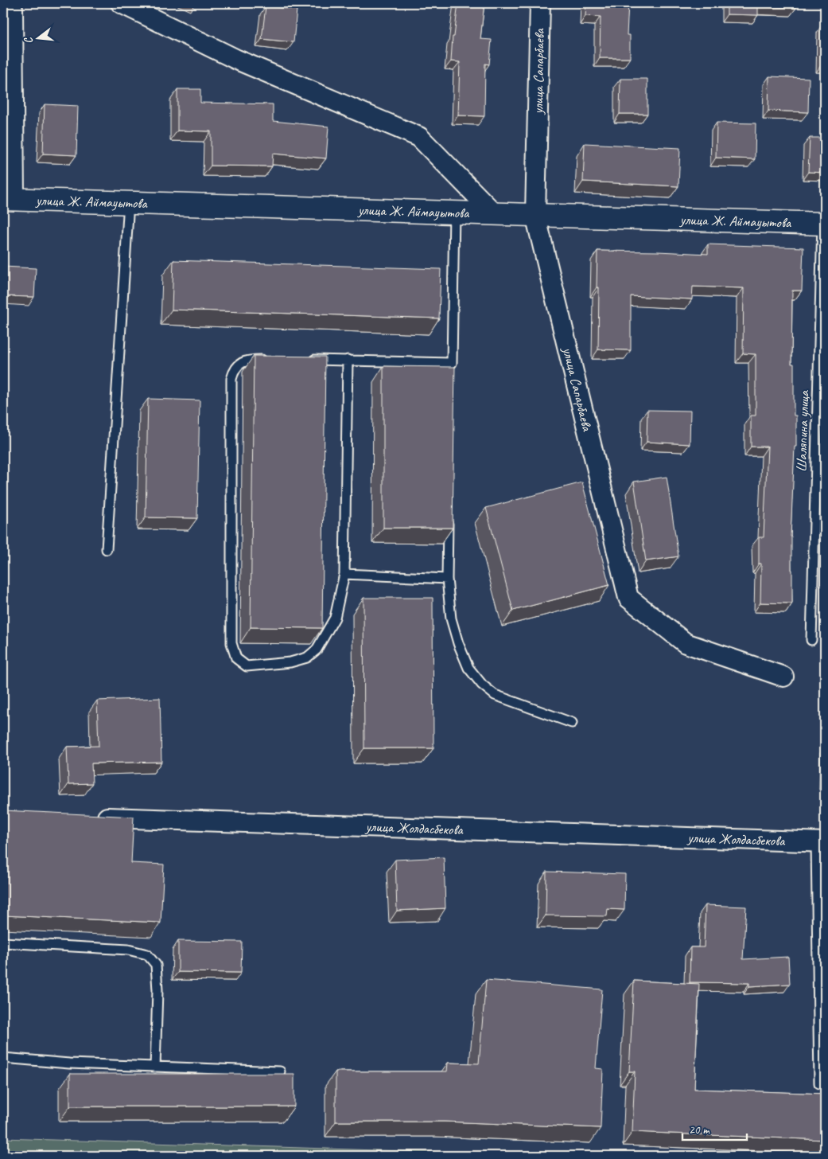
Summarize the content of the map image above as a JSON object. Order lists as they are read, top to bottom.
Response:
{
  "streets": {
    "street": ["улица Сапарбаева", "улица Ж. Аймауытова", "улица Жолдасбекова"],
    "lane": ["Шаляпина улица"]
  },
  "crossings": [
    ["улица Сапарбаева", "улица Ж. Аймауытова"],
    ["улица Ж. Аймауытова", "Шаляпина улица"]
  ],
  "scale_bar": "20 m",
  "north": "left"
}
